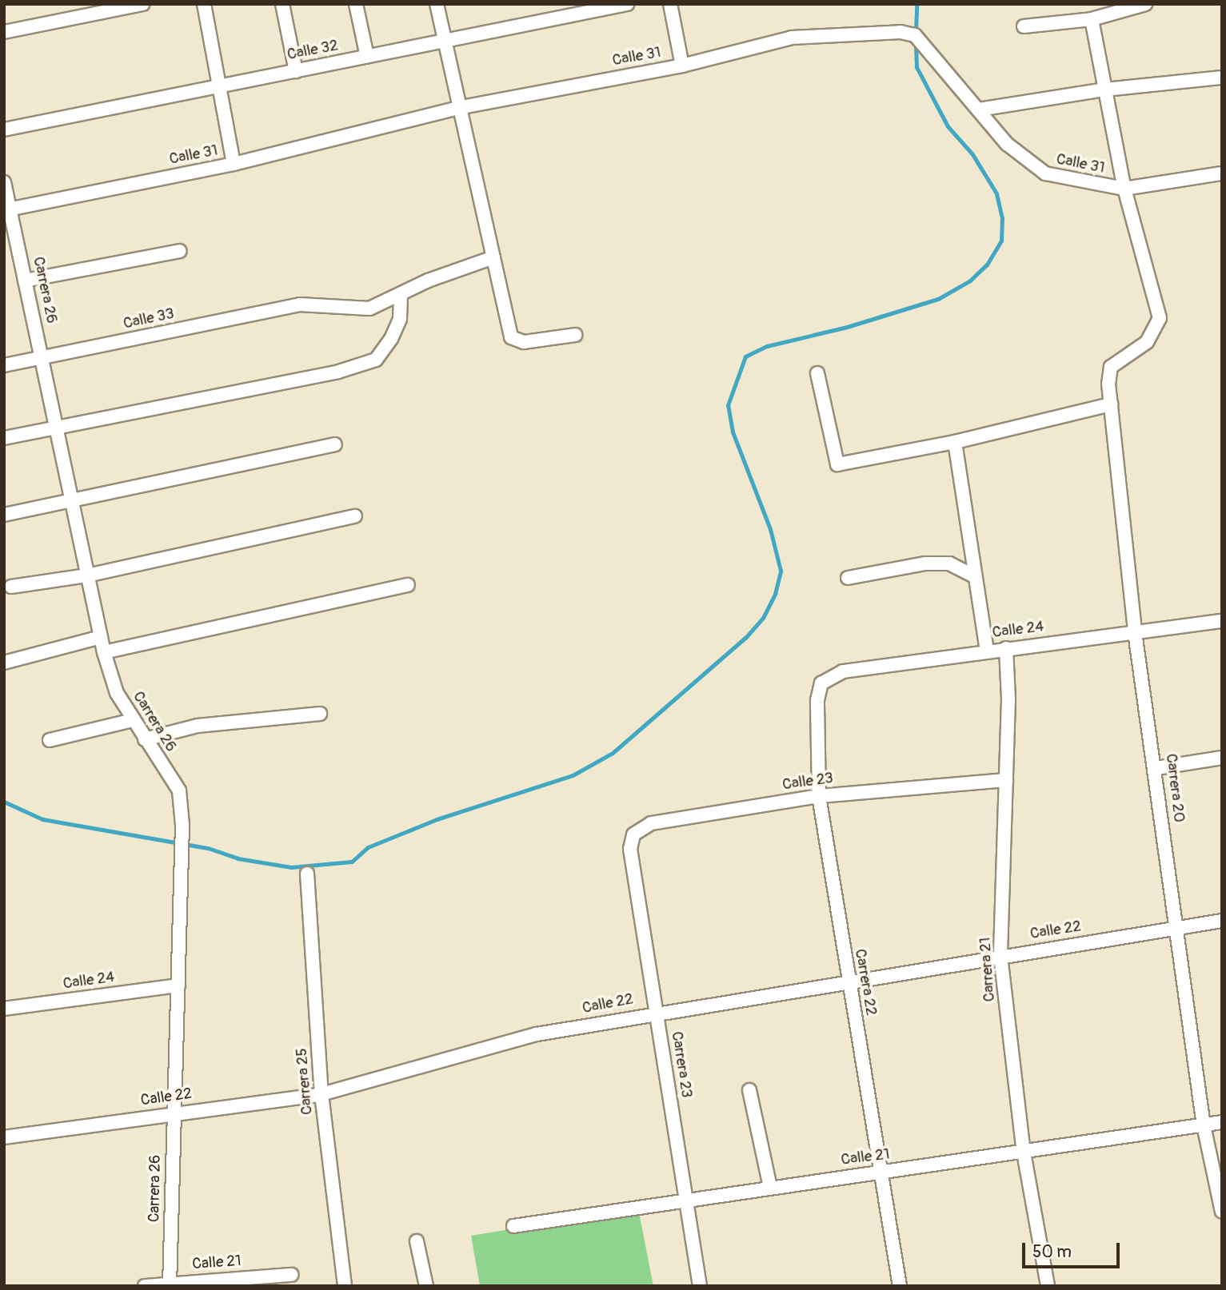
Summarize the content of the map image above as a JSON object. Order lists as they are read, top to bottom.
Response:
{
  "streets": {
    "street": [
      "Calle 32",
      "Calle 31",
      "Carrera 26",
      "Calle 33",
      "Calle 24",
      "Calle 23",
      "Carrera 20",
      "Calle 22",
      "Carrera 21",
      "Carrera 22",
      "Carrera 23",
      "Carrera 25",
      "Calle 21"
    ]
  },
  "crossings": [
    ["Calle 31", "Carrera 26"],
    ["Calle 31", "Carrera 20"],
    ["Carrera 26", "Calle 33"],
    ["Carrera 26", "Calle 24"],
    ["Carrera 26", "Calle 22"],
    ["Carrera 26", "Calle 21"],
    ["Calle 24", "Carrera 20"],
    ["Calle 24", "Carrera 21"],
    ["Calle 24", "Carrera 22"],
    ["Calle 23", "Carrera 21"],
    ["Calle 23", "Carrera 22"],
    ["Calle 23", "Carrera 23"],
    ["Carrera 20", "Calle 22"],
    ["Carrera 20", "Calle 21"],
    ["Calle 22", "Carrera 21"],
    ["Calle 22", "Carrera 22"],
    ["Calle 22", "Carrera 23"],
    ["Calle 22", "Carrera 25"],
    ["Carrera 21", "Calle 21"],
    ["Carrera 22", "Calle 21"],
    ["Carrera 23", "Calle 21"]
  ],
  "scale_bar": "50 m"
}
